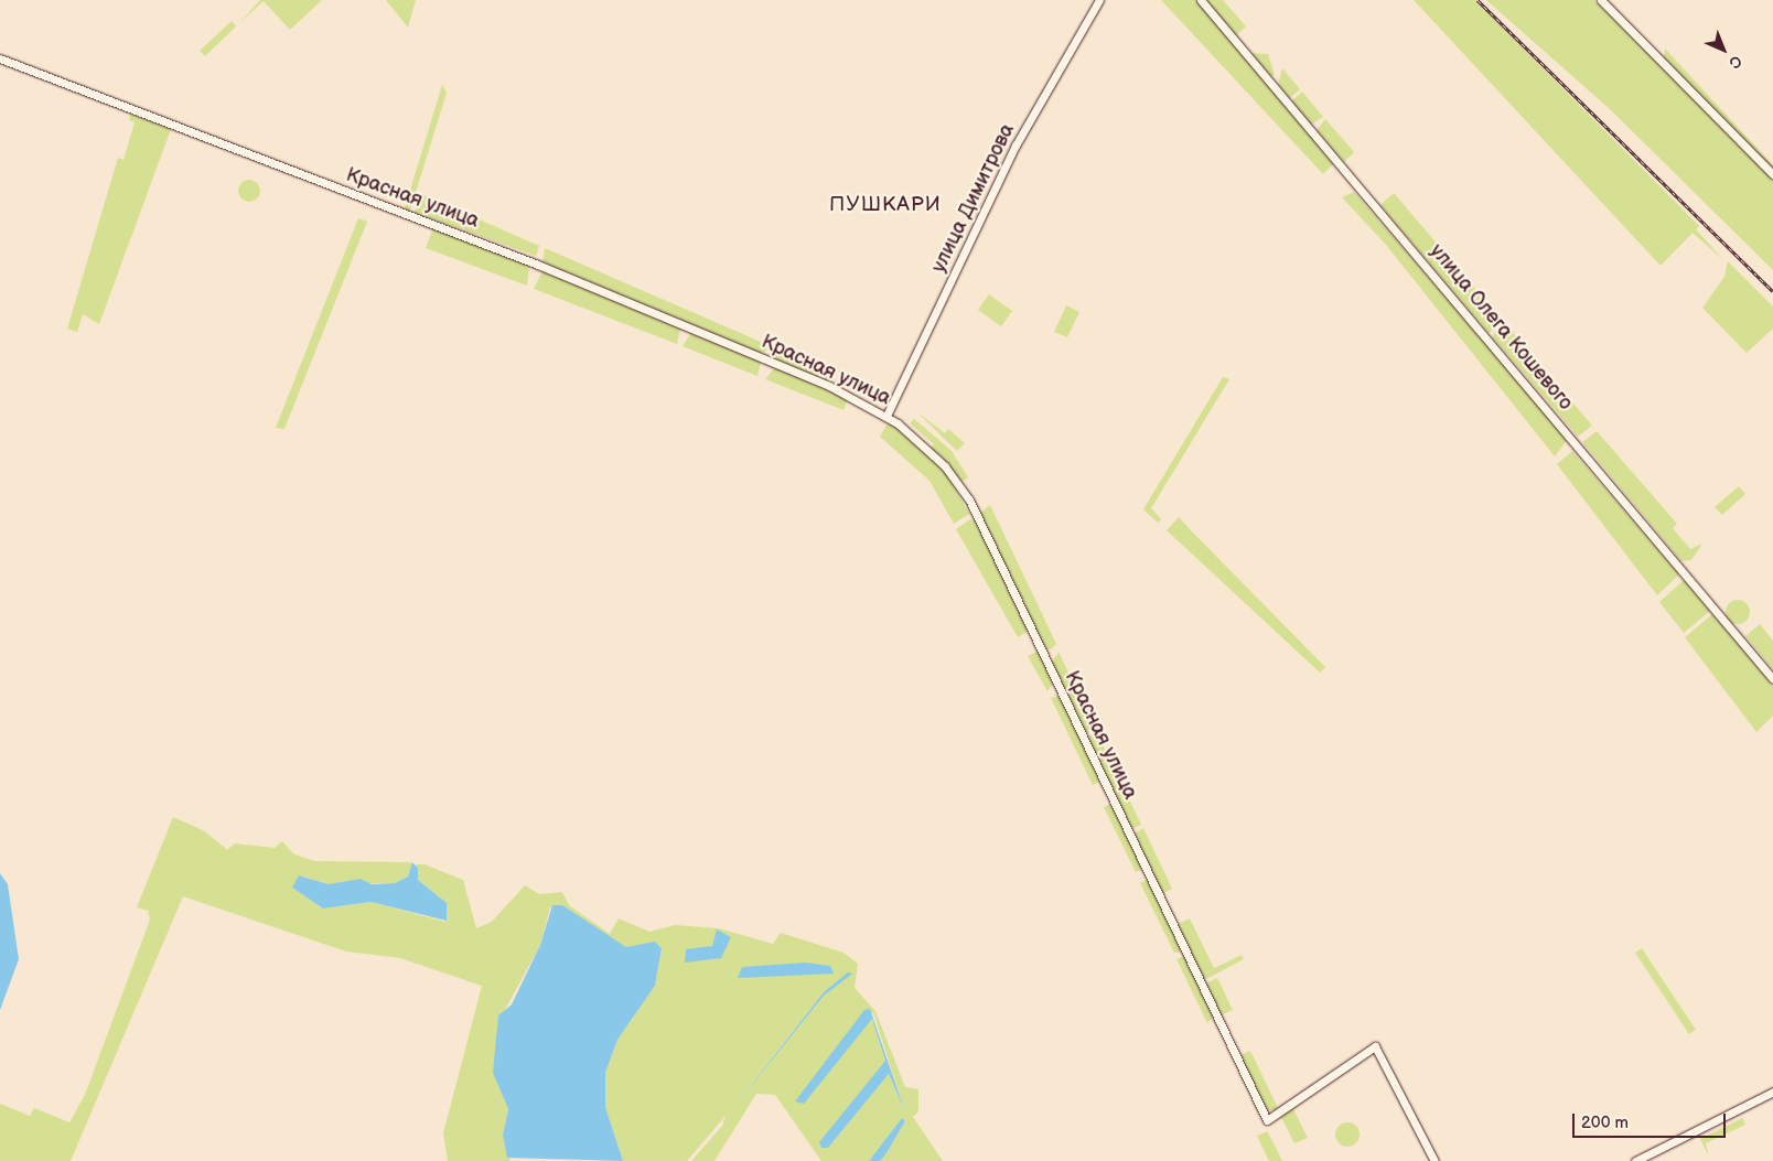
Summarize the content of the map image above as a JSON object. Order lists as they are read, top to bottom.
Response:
{
  "streets": {
    "street": ["Красная улица", "улица Димитрова", "улица Олега Кошевого"]
  },
  "crossings": [
    ["Красная улица", "улица Димитрова"]
  ],
  "districts": ["ПУШКАРИ"],
  "scale_bar": "200 m",
  "north": "bottom right"
}
